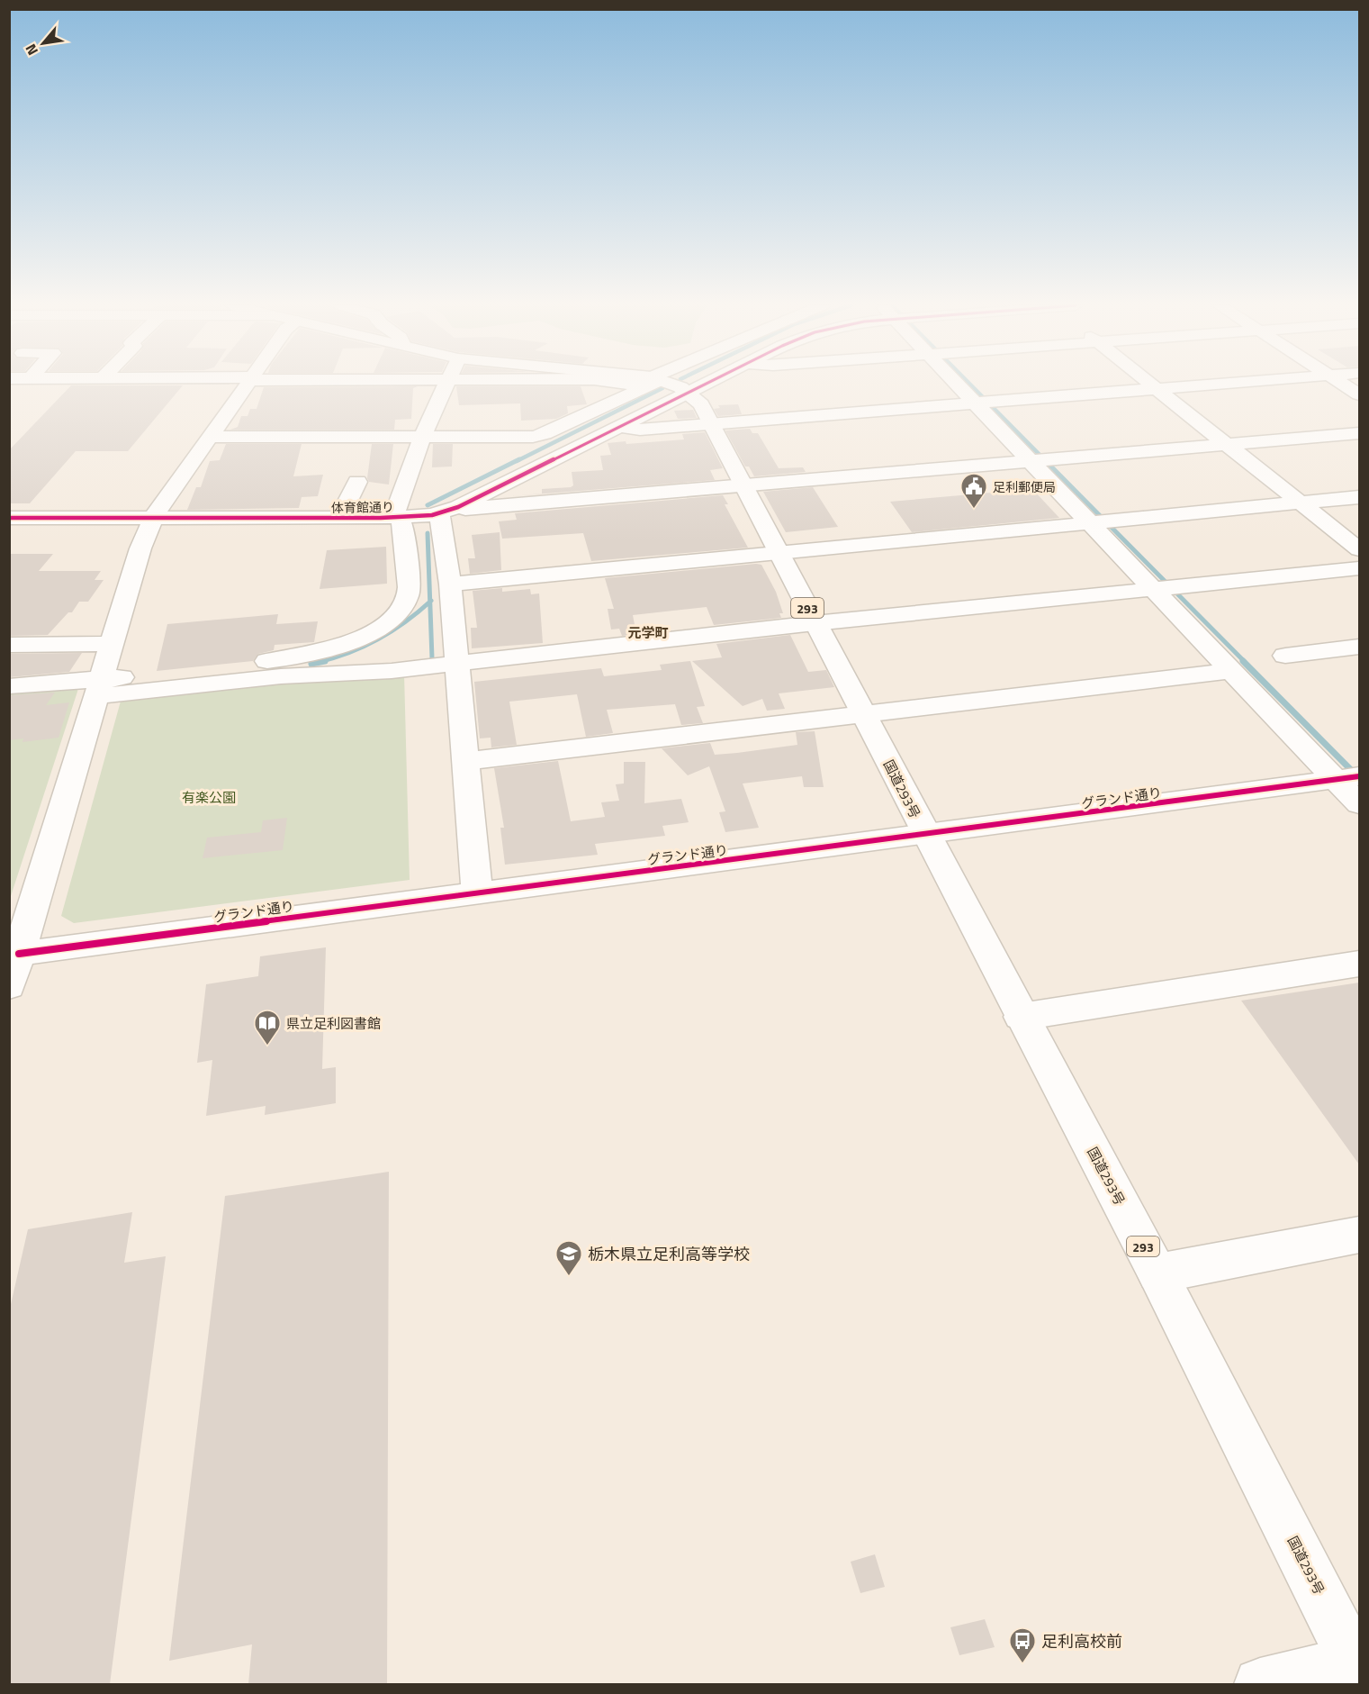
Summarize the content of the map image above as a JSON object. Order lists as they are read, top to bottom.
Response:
{
  "streets": {
    "main road": [
      "体育館通り",
      "293",
      "国道293号",
      "グランド通り"
    ]
  },
  "crossings": [
    ["体育館通り", "国道293号"],
    ["国道293号", "グランド通り"]
  ],
  "districts": ["元学町"],
  "parks": ["有楽公園"],
  "places": {
    "public building": ["足利郵便局"],
    "library": ["県立足利図書館"],
    "school or university": ["栃木県立足利高等学校"],
    "bus stop": ["足利高校前"]
  },
  "north": "bottom left"
}
